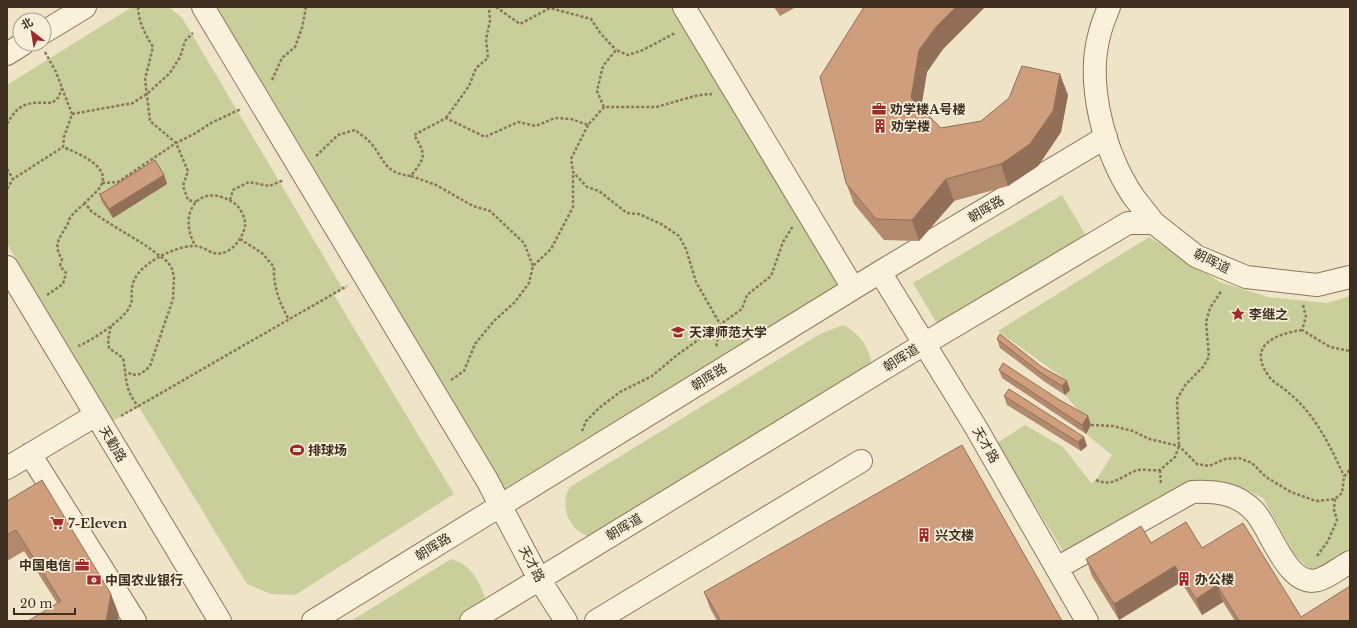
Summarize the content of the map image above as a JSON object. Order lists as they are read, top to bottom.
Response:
{
  "streets": {
    "street": [
      "朝晖路",
      "朝晖道",
      "天勤路",
      "天才路"
    ]
  },
  "crossings": [
    ["朝晖路", "天才路"],
    ["朝晖道", "天才路"]
  ],
  "places": {
    "office": ["劝学楼A号楼", "中国电信"],
    "building": ["劝学楼", "兴文楼", "办公楼"],
    "place": ["李继之"],
    "school or university": ["天津师范大学"],
    "sports": ["排球场"],
    "supermarket": ["7-Eleven"],
    "bank": ["中国农业银行"]
  },
  "scale_bar": "20 m",
  "north": "top left"
}
